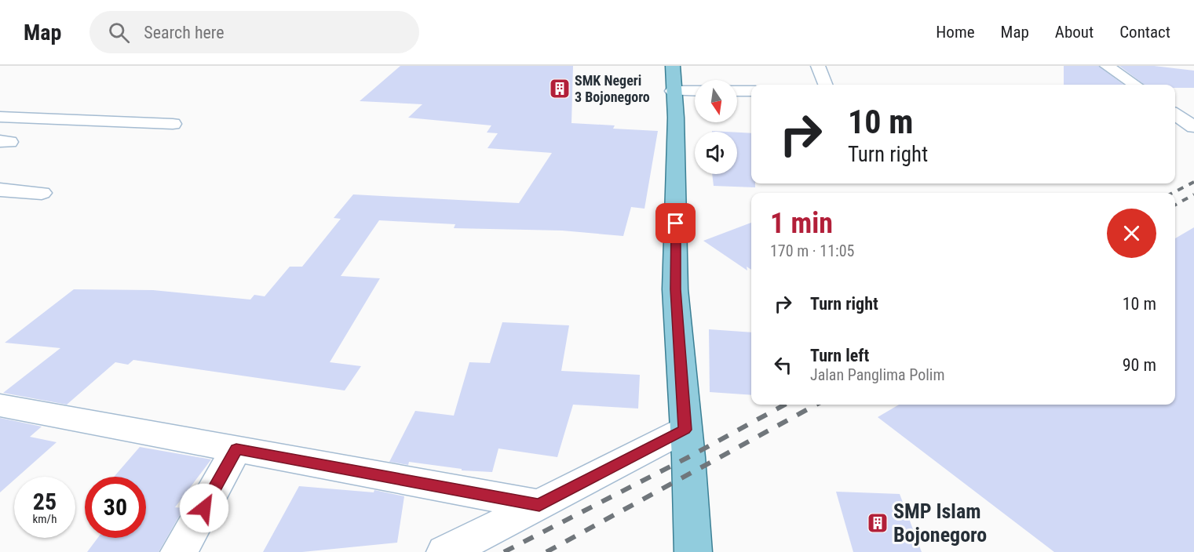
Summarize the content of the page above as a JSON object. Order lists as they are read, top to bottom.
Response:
{
  "places": {
    "building": ["SMK Negeri 3 Bojonegoro", "SMP Islam Bojonegoro"]
  },
  "north": "bottom",
  "page": {
    "header": "Map",
    "search": "Search here",
    "nav": [
      "Home",
      "Map",
      "About",
      "Contact"
    ],
    "turn": ["10 m", "Turn right"],
    "heading": ["1 min", "170 m · 11:05"],
    "list": [
      {
        "name": "Turn right",
        "value": "10 m"
      },
      {
        "name": "Turn left",
        "note": "Jalan Panglima Polim",
        "value": "90 m"
      }
    ],
    "speed": "25 km/h",
    "limit": "30"
  }
}
